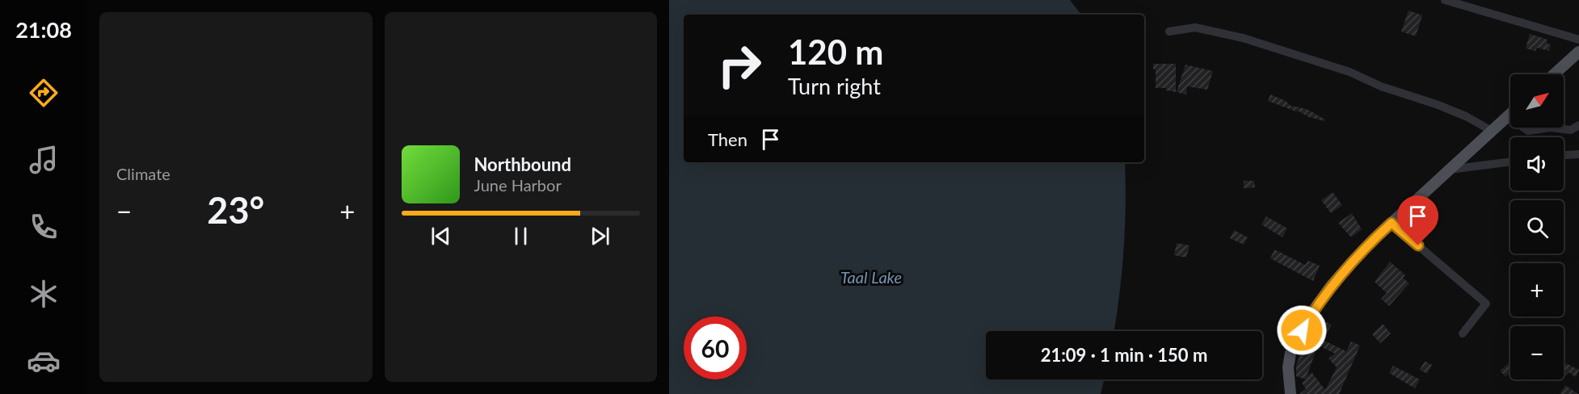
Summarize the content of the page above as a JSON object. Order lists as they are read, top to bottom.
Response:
{
  "water": ["Taal Lake"],
  "north": "top right",
  "page": {
    "tabs": "21:08",
    "tile": "Climate",
    "turn": ["120 m", "Turn right"],
    "map_buttons": ["+", "−"],
    "then": "Then",
    "song": ["Northbound", "June Harbor"],
    "heat": ["−", "23°", "+"],
    "limit": "60",
    "trip": "21:09 · 1 min · 150 m"
  }
}
